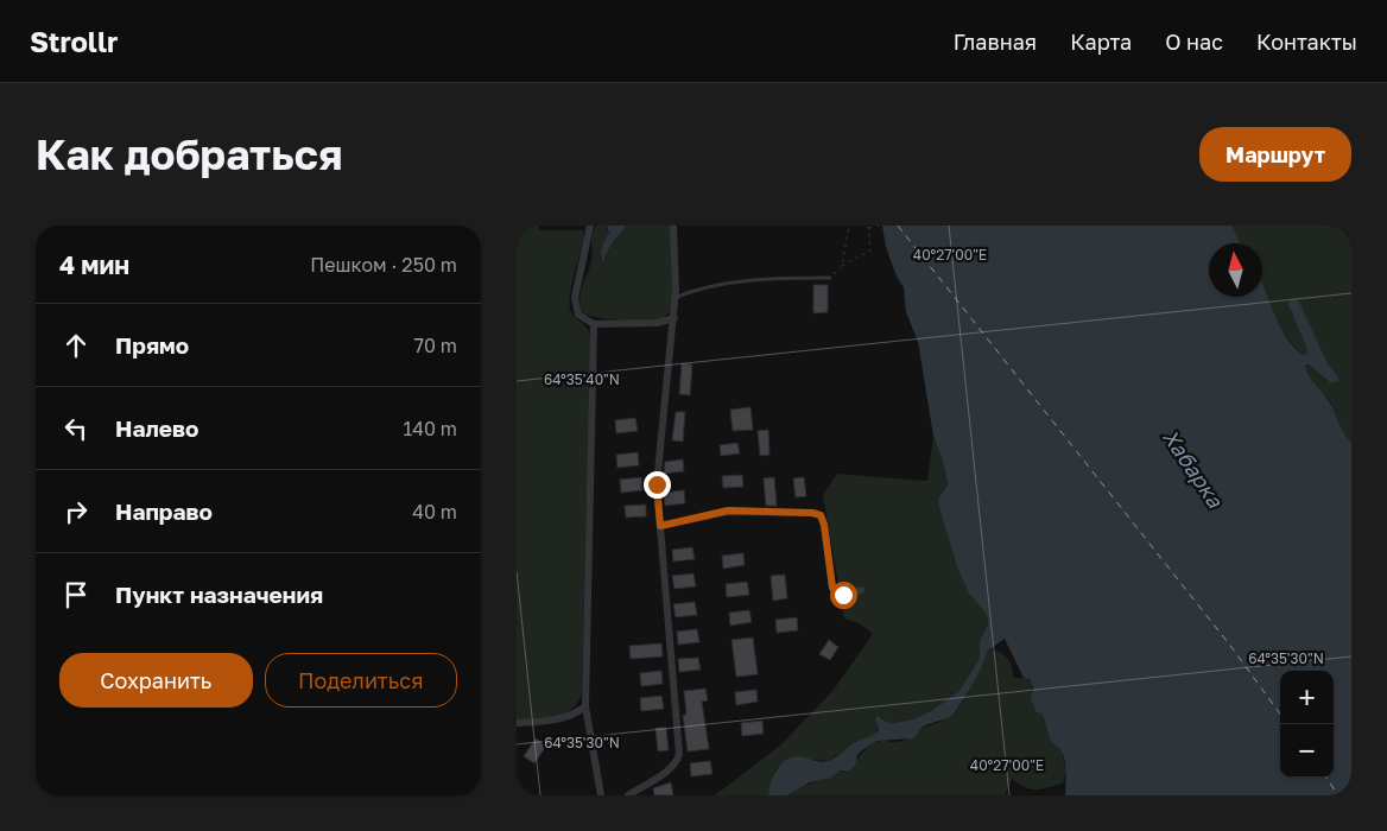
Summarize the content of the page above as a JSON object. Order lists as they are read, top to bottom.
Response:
{
  "water": ["Хабарка"],
  "north": "top",
  "page": {
    "header": "Strollr",
    "nav": [
      "Главная",
      "Карта",
      "О нас",
      "Контакты"
    ],
    "buttons": [
      "Маршрут",
      ["Сохранить", "Поделиться"]
    ],
    "title": "Как добраться",
    "heading": ["4 мин", "Пешком · 250 m"],
    "list": [
      ["Прямо", "70 m"],
      ["Налево", "140 m"],
      ["Направо", "40 m"],
      "Пункт назначения"
    ],
    "map_buttons": ["+", "−"]
  },
  "coordinates": ["40°27'00\"E", "64°35'40\"N", "64°35'30\"N"]
}
